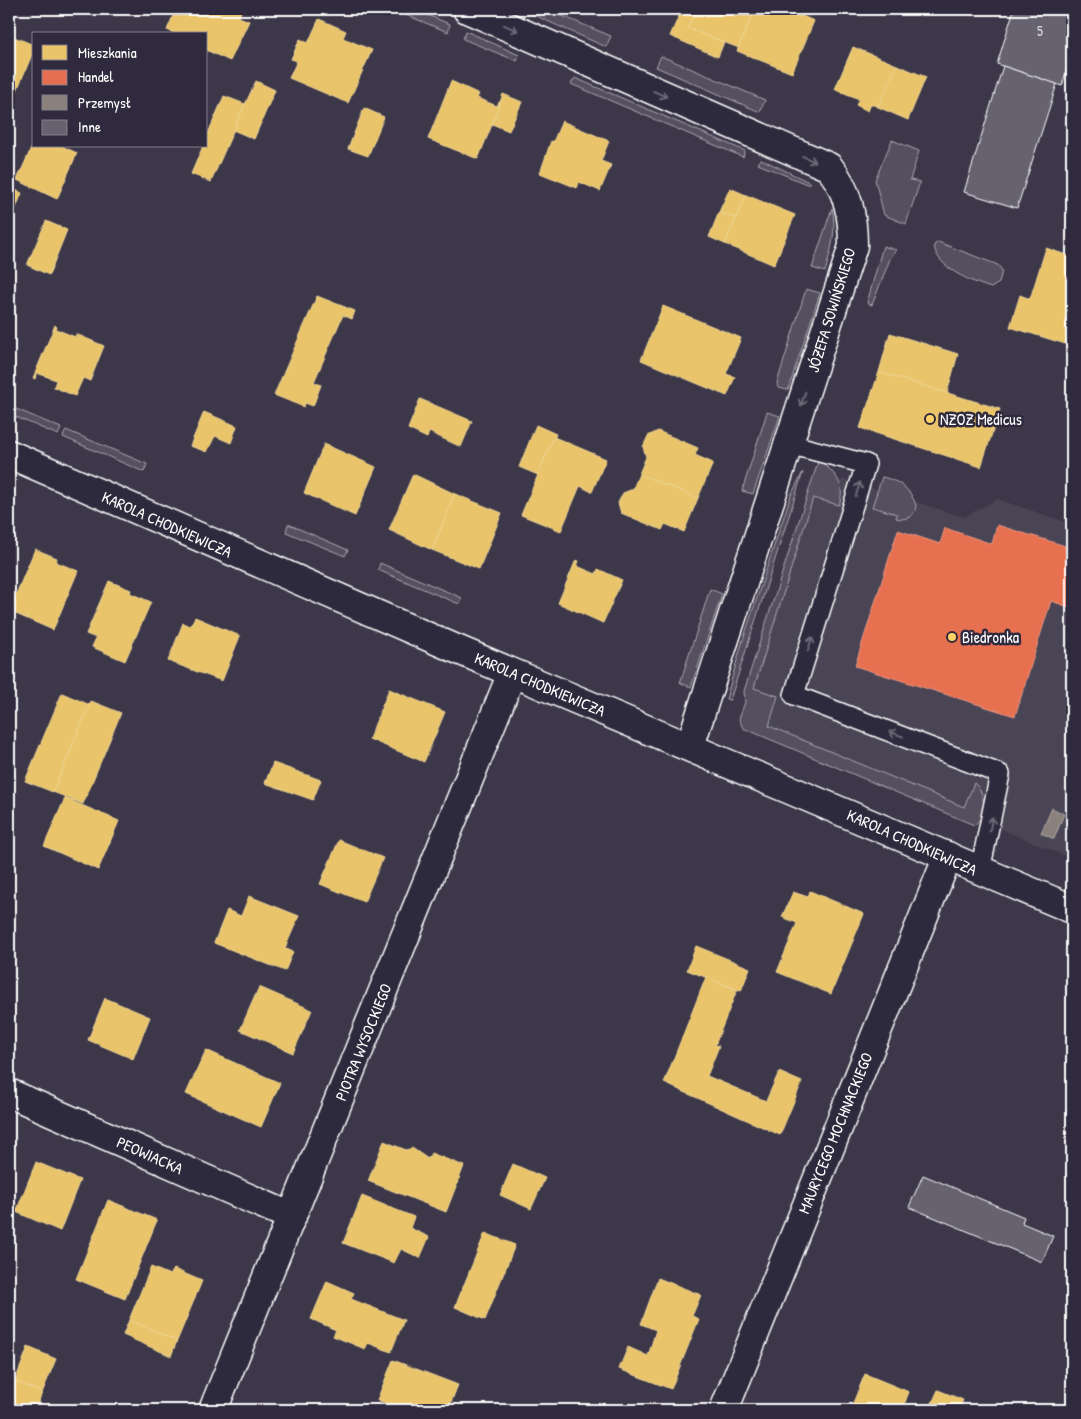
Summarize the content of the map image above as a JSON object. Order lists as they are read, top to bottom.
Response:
{
  "streets": {
    "street": [
      "JÓZEFA SOWIŃSKIEGO",
      "KAROLA CHODKIEWICZA",
      "PIOTRA WYSOCKIEGO",
      "MAURYCEGO MOCHNACKIEGO",
      "PEOWIACKA"
    ]
  },
  "crossings": [
    ["JÓZEFA SOWIŃSKIEGO", "KAROLA CHODKIEWICZA"],
    ["KAROLA CHODKIEWICZA", "PIOTRA WYSOCKIEGO"],
    ["KAROLA CHODKIEWICZA", "MAURYCEGO MOCHNACKIEGO"],
    ["PIOTRA WYSOCKIEGO", "PEOWIACKA"]
  ],
  "places": ["NZOZ Medicus", "Biedronka"],
  "house_numbers": ["5"],
  "legend": [
    "Mieszkania",
    "Handel",
    "Przemysł",
    "Inne"
  ]
}
